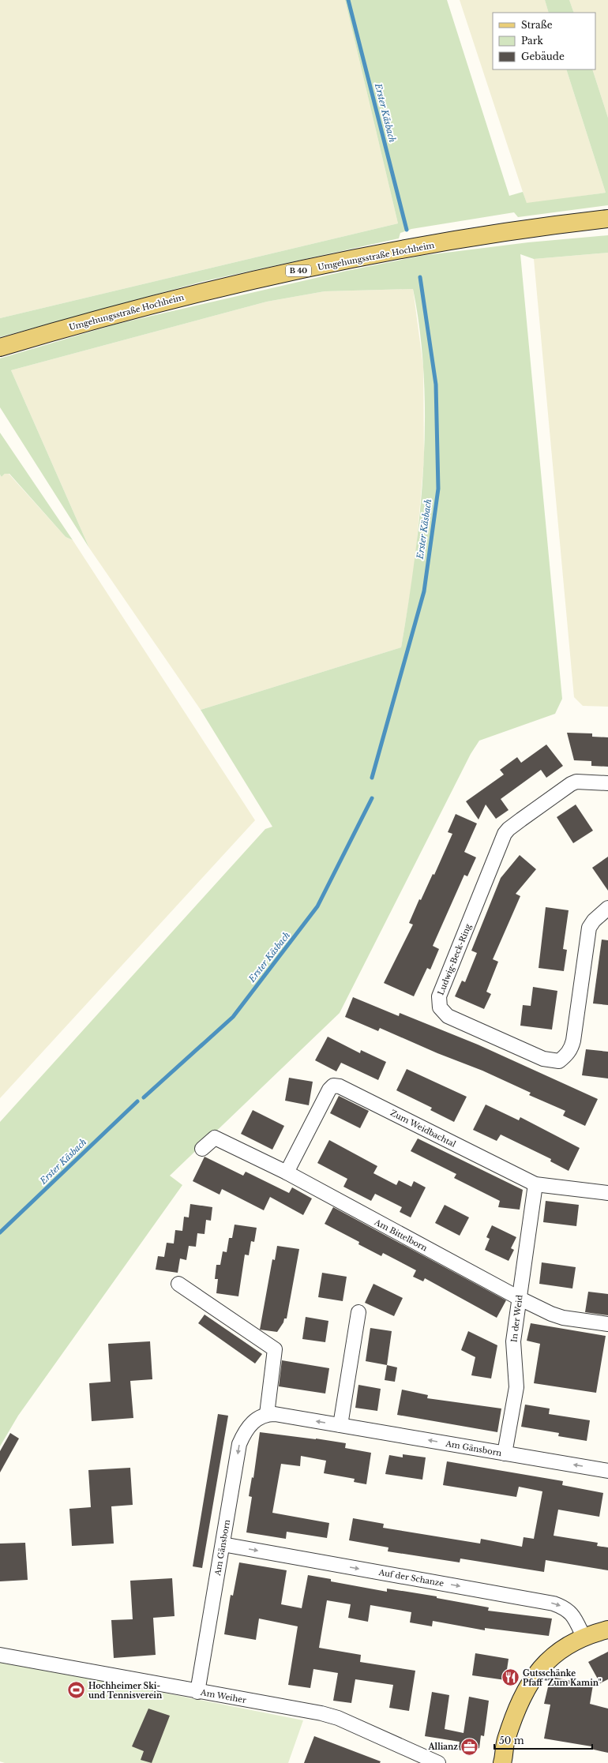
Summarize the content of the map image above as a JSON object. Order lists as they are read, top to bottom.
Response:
{
  "streets": {
    "main road": ["Umgehungsstraße Hochheim", "B 40"],
    "street": [
      "Ludwig-Beck-Ring",
      "Zum Weidbachtal",
      "Am Bittelborn",
      "In der Weid",
      "Am Gänsborn",
      "Auf der Schanze",
      "Am Weiher"
    ]
  },
  "crossings": [
    ["Zum Weidbachtal", "Am Bittelborn"],
    ["Zum Weidbachtal", "In der Weid"],
    ["Am Bittelborn", "In der Weid"],
    ["In der Weid", "Am Gänsborn"],
    ["Am Gänsborn", "Auf der Schanze"],
    ["Am Gänsborn", "Am Weiher"]
  ],
  "one_way": ["Am Gänsborn", "Auf der Schanze"],
  "water": ["Erster Käsbach"],
  "places": {
    "restaurant": ["Gutsschänke Pfaff \"Zum Kamin\""],
    "sports": ["Hochheimer Ski- und Tennisverein"],
    "office": ["Allianz"]
  },
  "legend": ["Straße", "Park", "Gebäude"],
  "scale_bar": "50 m"
}
